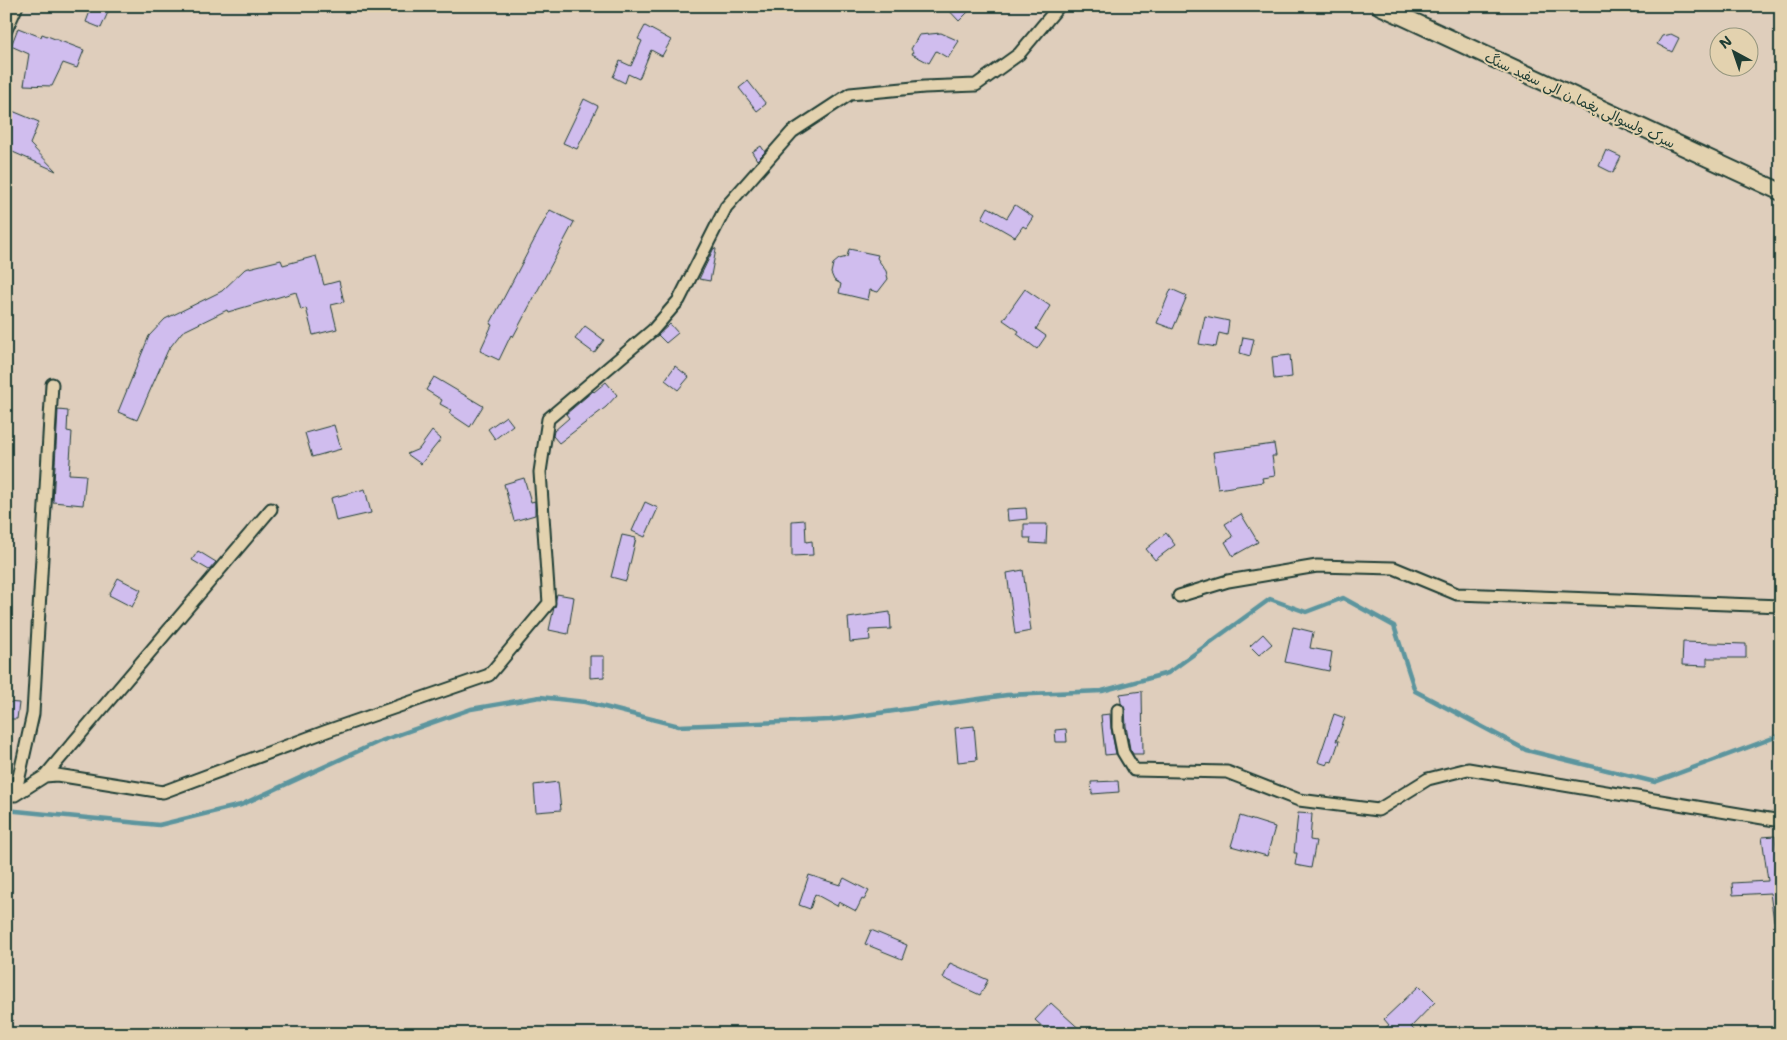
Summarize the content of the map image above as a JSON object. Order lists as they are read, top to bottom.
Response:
{
  "streets": {
    "main road": ["سرک ولسوالی پغما ن الی سفید سنگ"]
  },
  "north": "top left"
}
